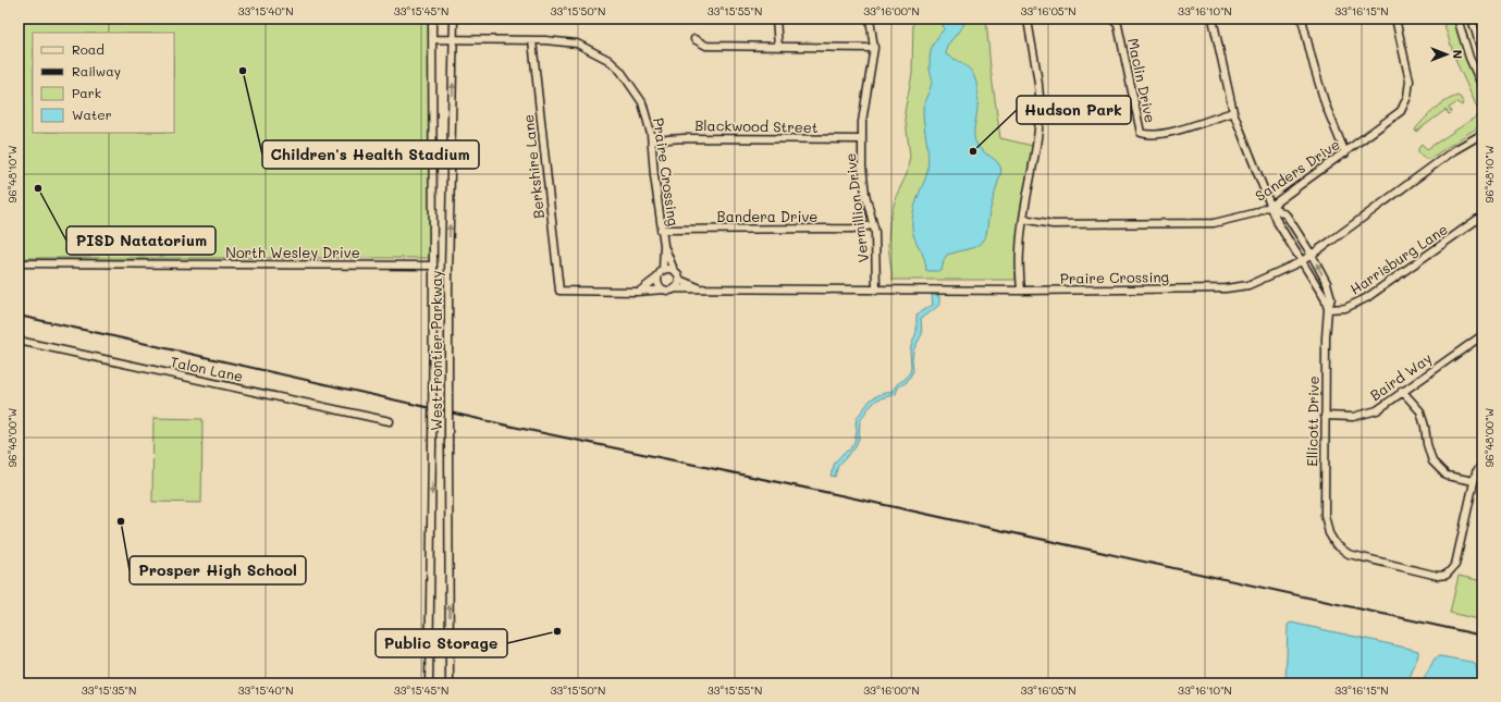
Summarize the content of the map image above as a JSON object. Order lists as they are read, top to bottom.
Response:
{
  "streets": {
    "street": [
      "Maclin Drive",
      "Blackwood Street",
      "Berkshire Lane",
      "Sanders Drive",
      "Praire Crossing",
      "Vermillion Drive",
      "Bandera Drive",
      "North Wesley Drive",
      "Harrisburg Lane",
      "West Frontier Parkway",
      "Talon Lane",
      "Baird Way",
      "Ellicott Drive"
    ]
  },
  "crossings": [
    ["Maclin Drive", "Ellicott Drive"],
    ["Blackwood Street", "Praire Crossing"],
    ["Blackwood Street", "Vermillion Drive"],
    ["Berkshire Lane", "Praire Crossing"],
    ["Sanders Drive", "Ellicott Drive"],
    ["Praire Crossing", "Vermillion Drive"],
    ["Praire Crossing", "Bandera Drive"],
    ["Praire Crossing", "West Frontier Parkway"],
    ["Praire Crossing", "Ellicott Drive"],
    ["Vermillion Drive", "Bandera Drive"],
    ["North Wesley Drive", "West Frontier Parkway"],
    ["Harrisburg Lane", "Ellicott Drive"],
    ["Baird Way", "Ellicott Drive"]
  ],
  "places": [
    "Children's Health Stadium",
    "Hudson Park",
    "PISD Natatorium",
    "Prosper High School",
    "Public Storage"
  ],
  "legend": [
    "Road",
    "Railway",
    "Park",
    "Water"
  ],
  "north": "right",
  "coordinates": [
    "33°15'40\"N",
    "33°15'45\"N",
    "33°15'50\"N",
    "33°15'55\"N",
    "33°16'00\"N",
    "33°16'05\"N",
    "33°16'10\"N",
    "33°16'15\"N",
    "96°48'10\"W",
    "96°48'00\"W",
    "33°15'35\"N"
  ]
}
